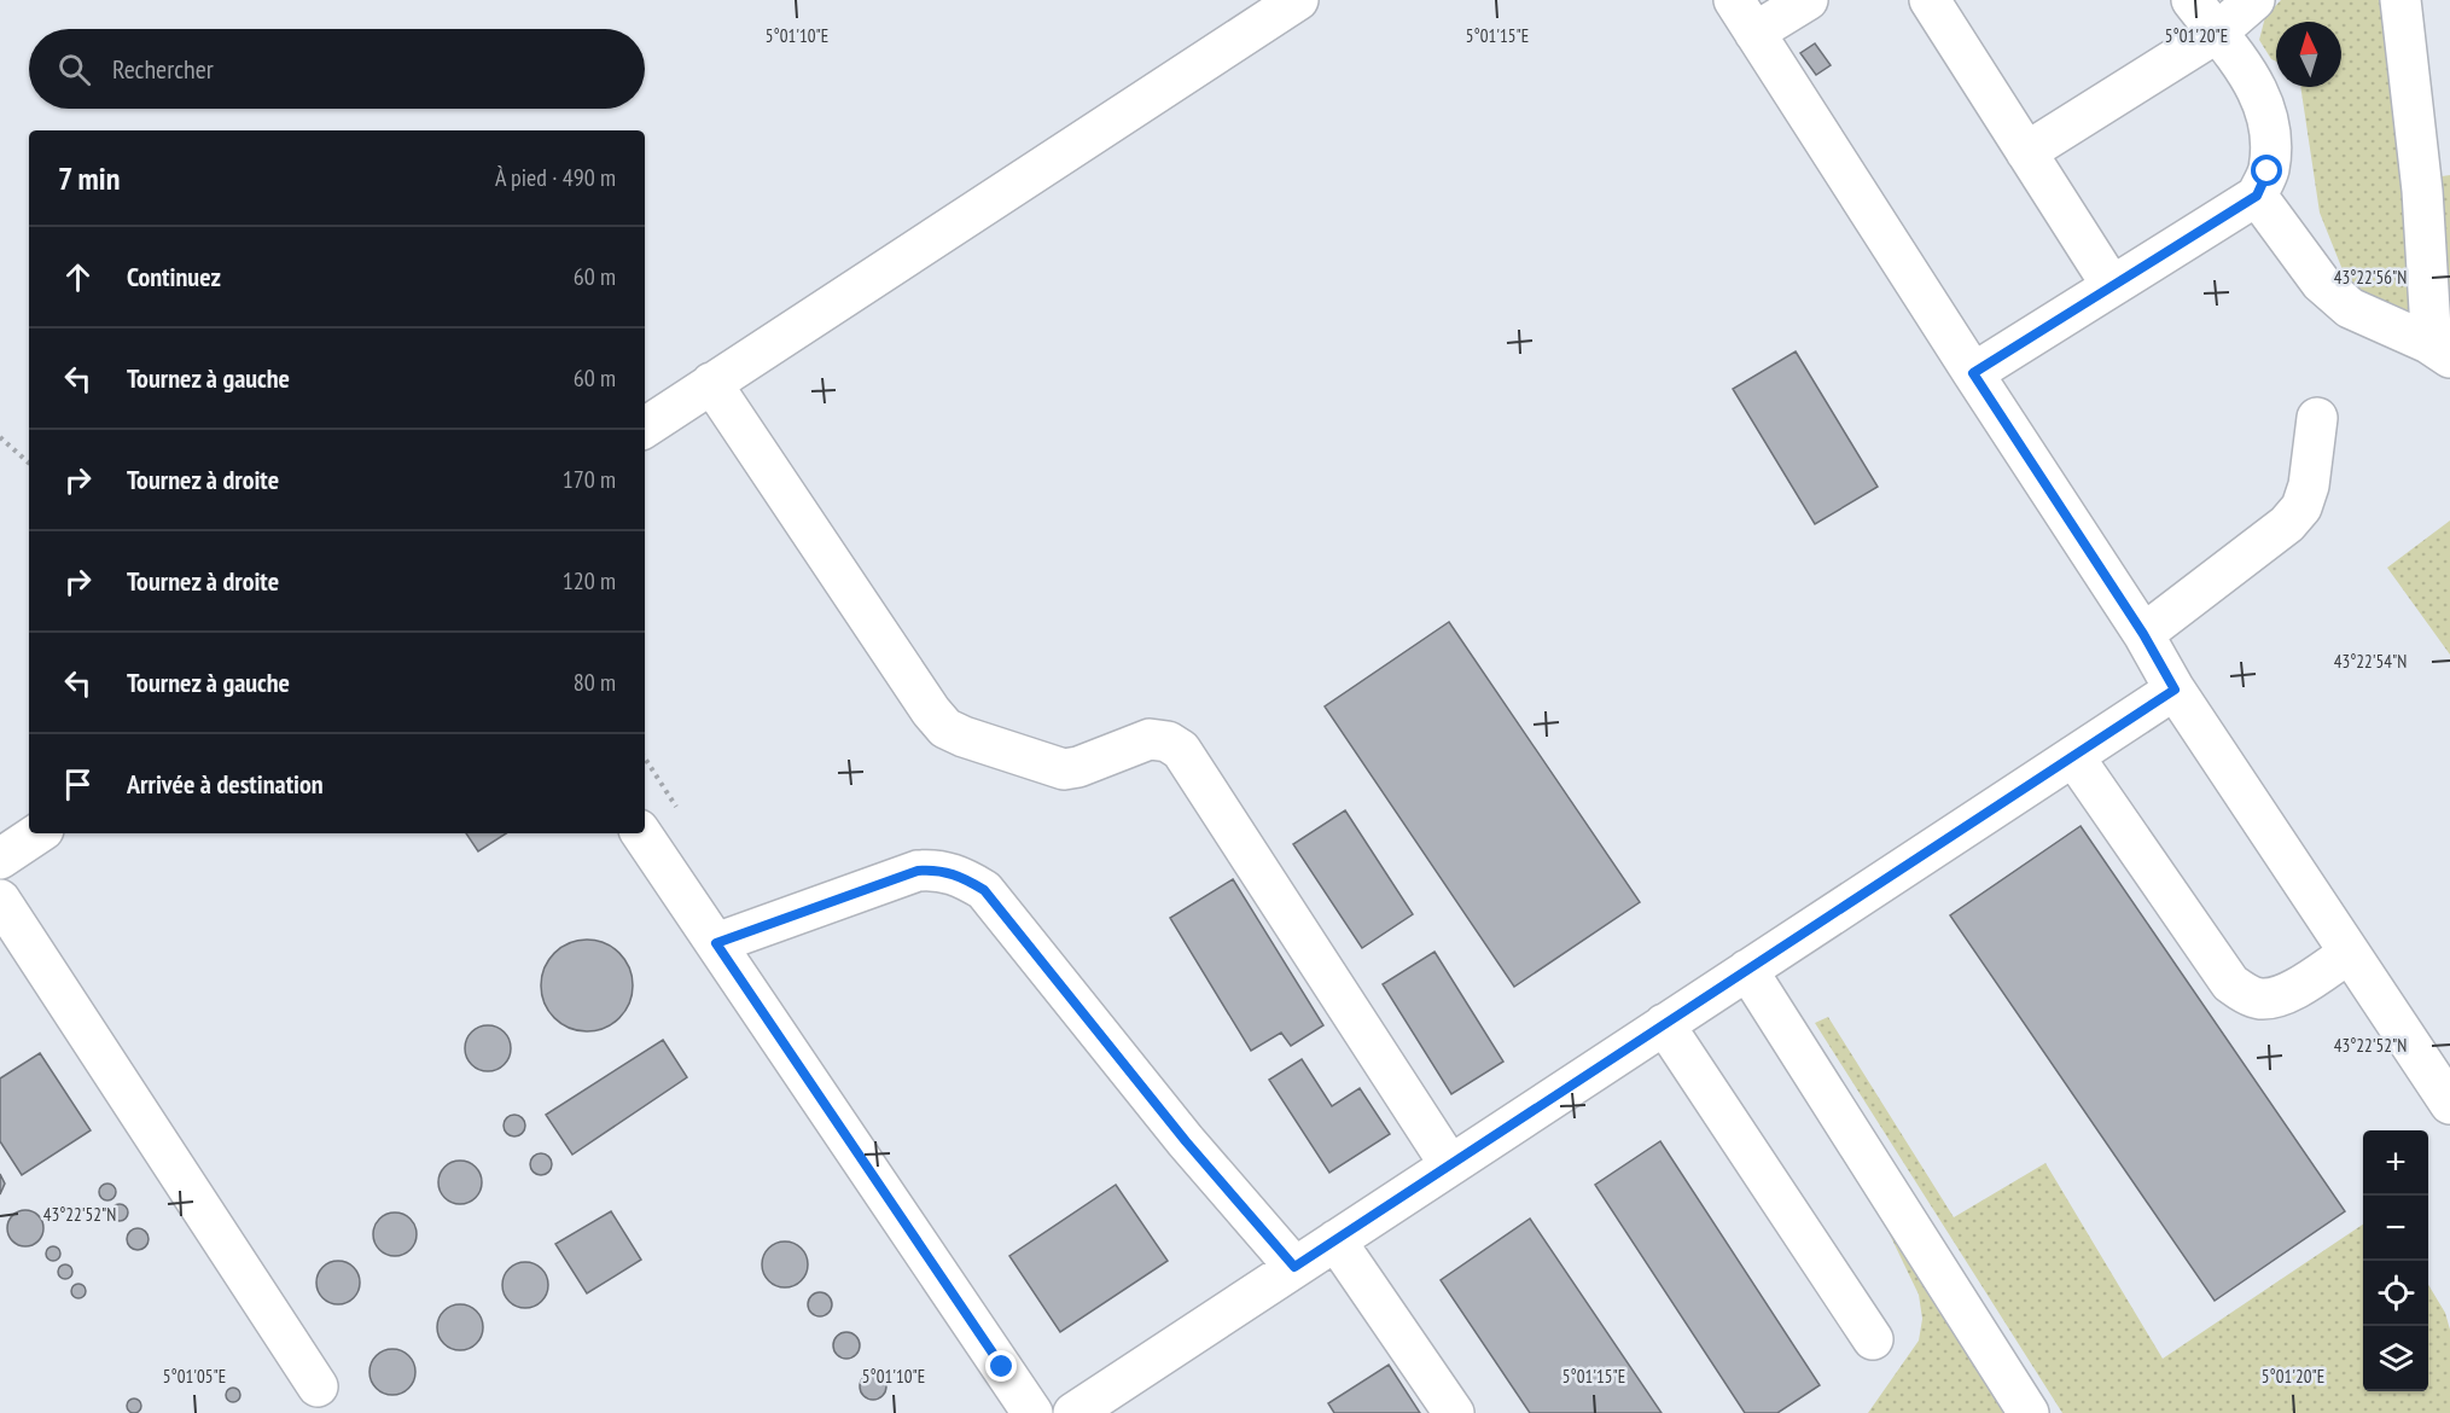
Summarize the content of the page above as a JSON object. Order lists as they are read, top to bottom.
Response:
{
  "north": "top",
  "page": {
    "search": "Rechercher",
    "heading": ["7 min", "À pied · 490 m"],
    "list": [
      ["Continuez", "60 m"],
      ["Tournez à gauche", "60 m"],
      ["Tournez à droite", "170 m"],
      ["Tournez à droite", "120 m"],
      ["Tournez à gauche", "80 m"],
      "Arrivée à destination"
    ],
    "map_buttons": ["+", "−"]
  },
  "coordinates": [
    "5°01'10\"E",
    "5°01'15\"E",
    "5°01'20\"E",
    "43°22'56\"N",
    "43°22'54\"N",
    "43°22'52\"N",
    "5°01'05\"E"
  ]
}
